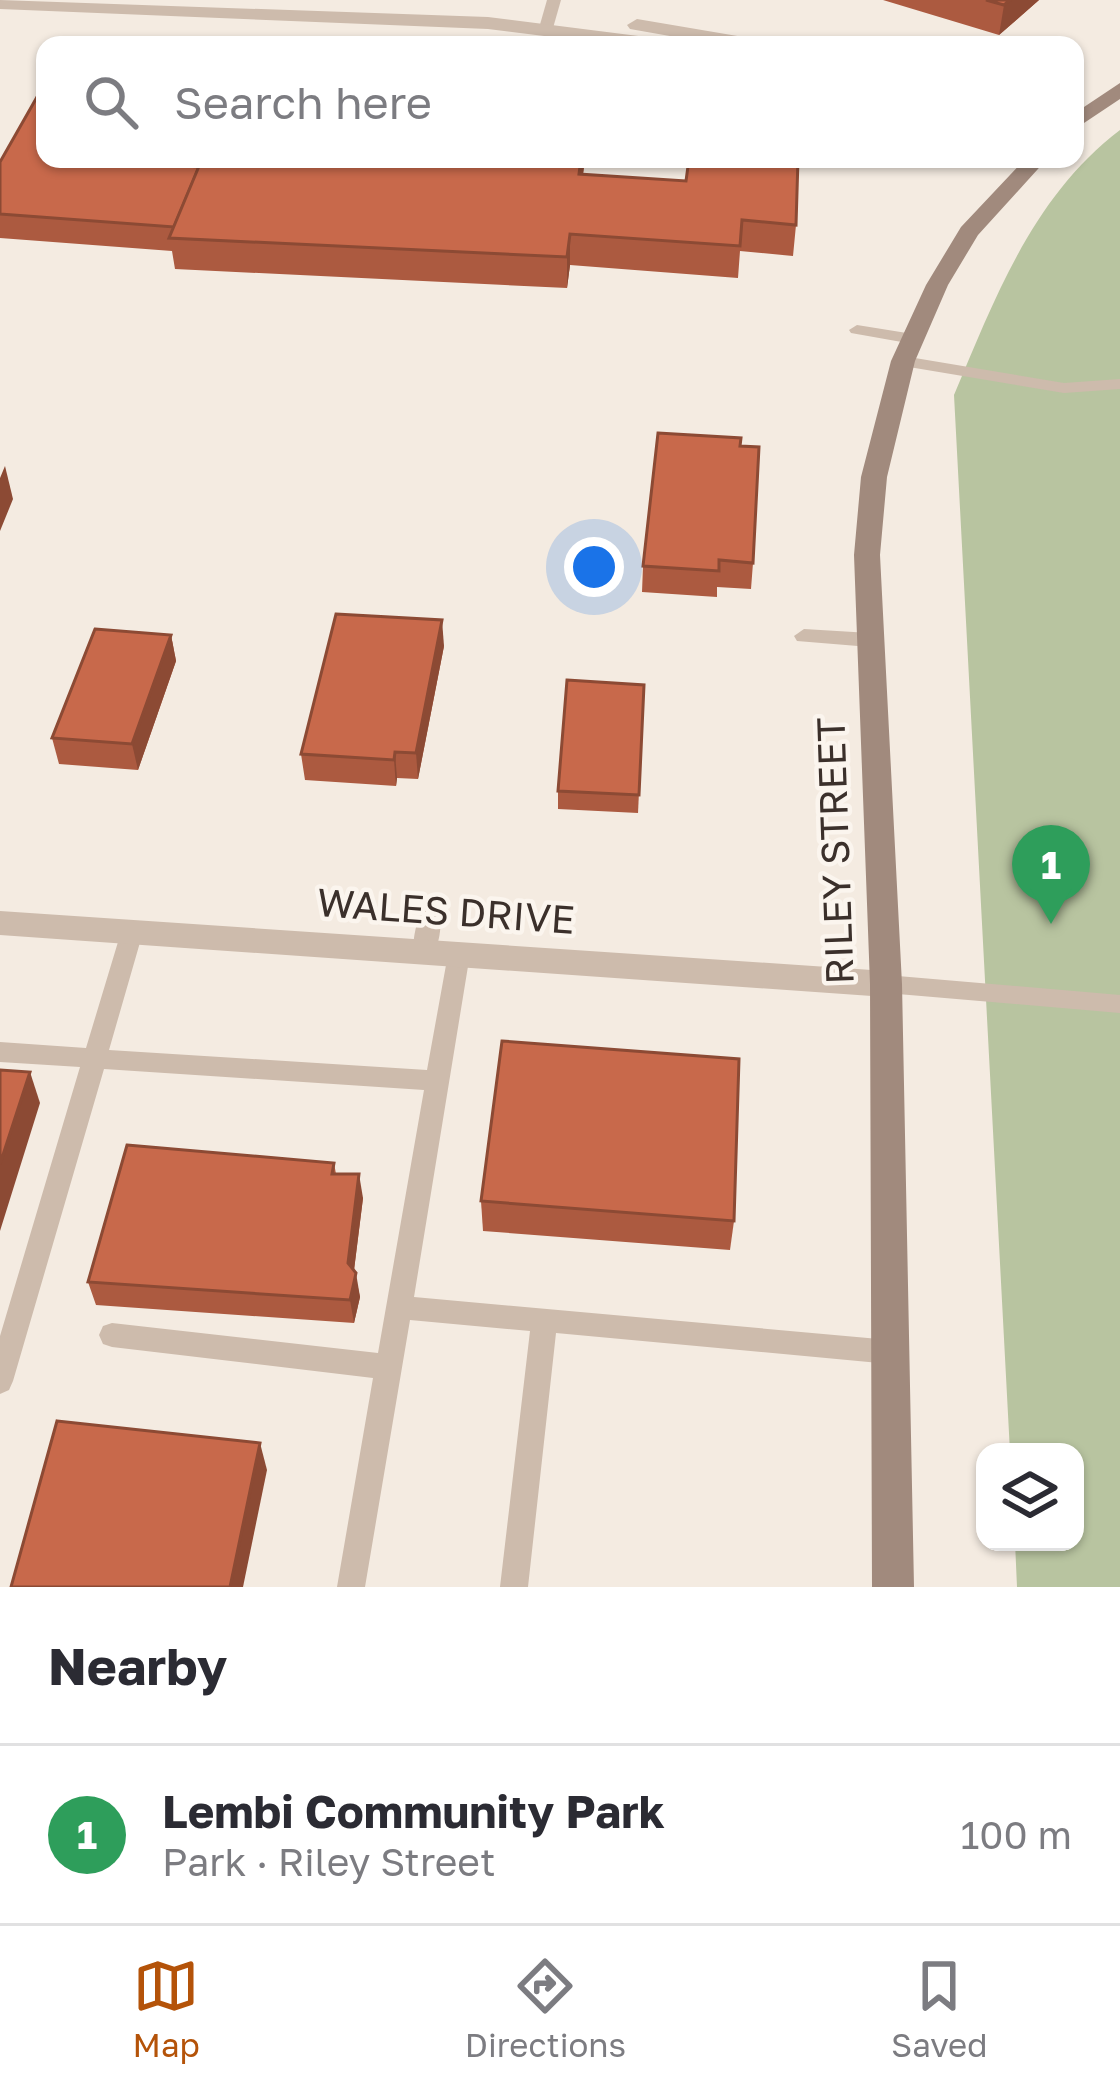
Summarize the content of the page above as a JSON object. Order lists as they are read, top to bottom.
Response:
{
  "streets": {
    "main road": ["RILEY STREET"],
    "street": ["WALES DRIVE"]
  },
  "crossings": [
    ["RILEY STREET", "WALES DRIVE"]
  ],
  "page": {
    "search": "Search here",
    "pins": "1",
    "heading": "Nearby",
    "list": [
      {
        "mark": "1",
        "name": "Lembi Community Park",
        "note": "Park · Riley Street",
        "value": "100 m"
      }
    ],
    "nav": ["Map", "Directions", "Saved"]
  }
}
